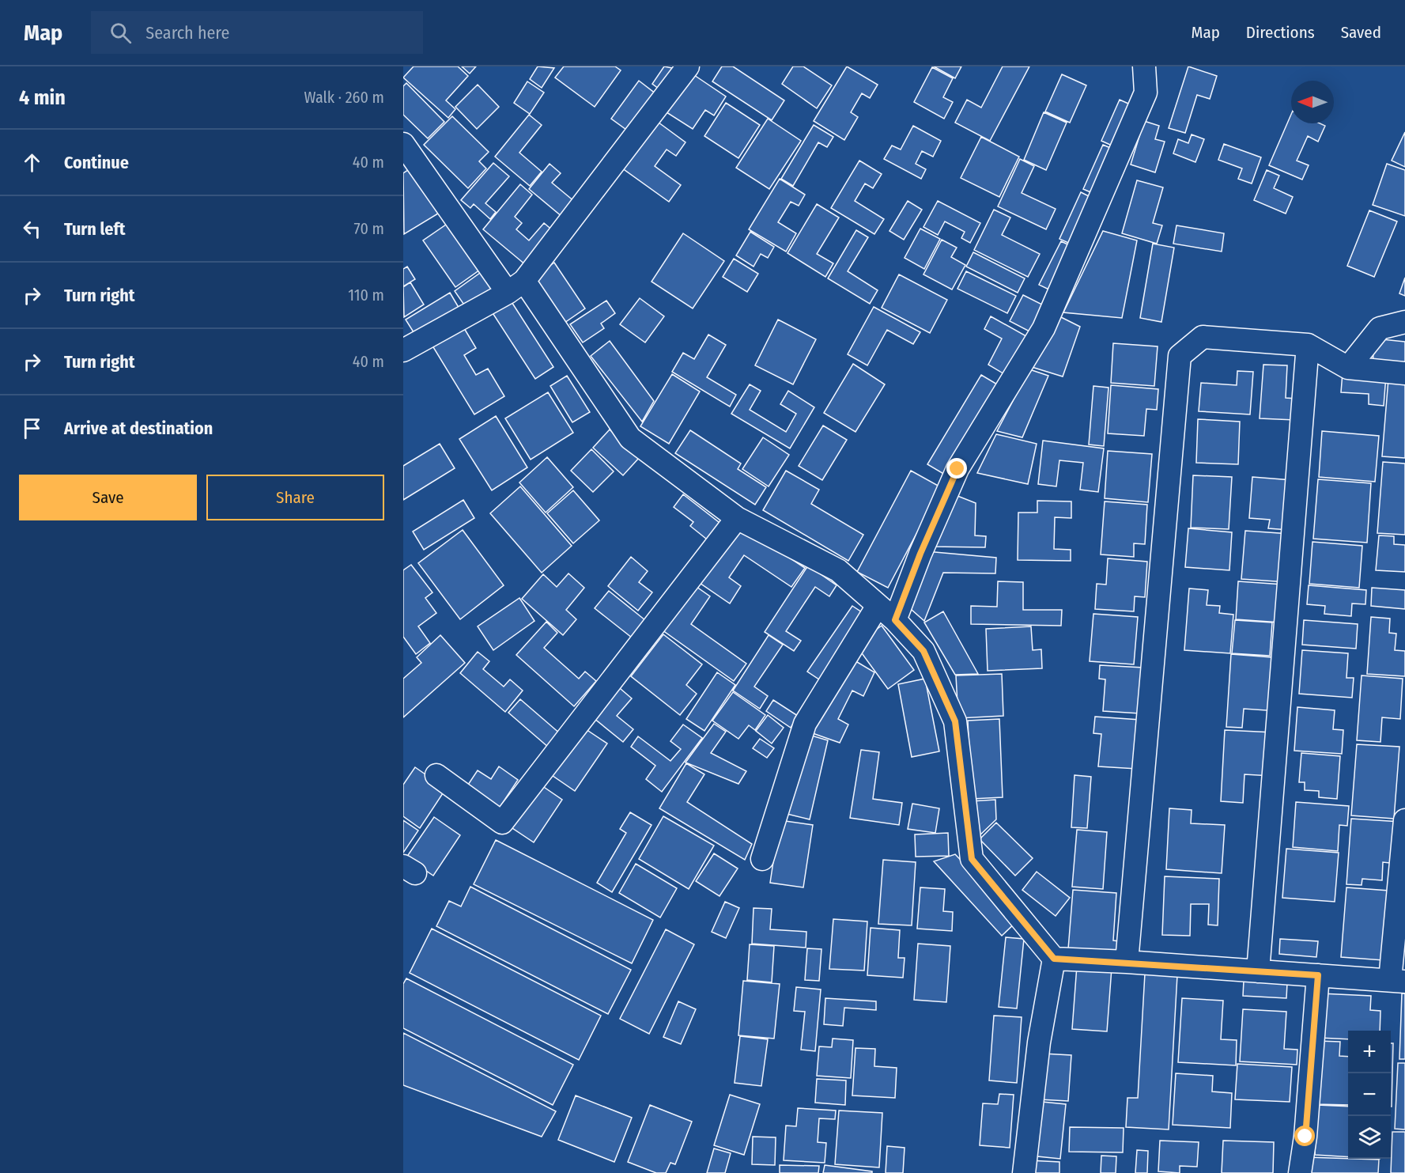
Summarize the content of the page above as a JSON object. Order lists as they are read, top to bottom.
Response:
{
  "north": "left",
  "page": {
    "header": "Map",
    "search": "Search here",
    "nav": ["Map", "Directions", "Saved"],
    "heading": ["4 min", "Walk · 260 m"],
    "list": [
      ["Continue", "40 m"],
      ["Turn left", "70 m"],
      ["Turn right", "110 m"],
      ["Turn right", "40 m"],
      "Arrive at destination"
    ],
    "buttons": ["Save", "Share"],
    "map_buttons": ["+", "−"]
  }
}
